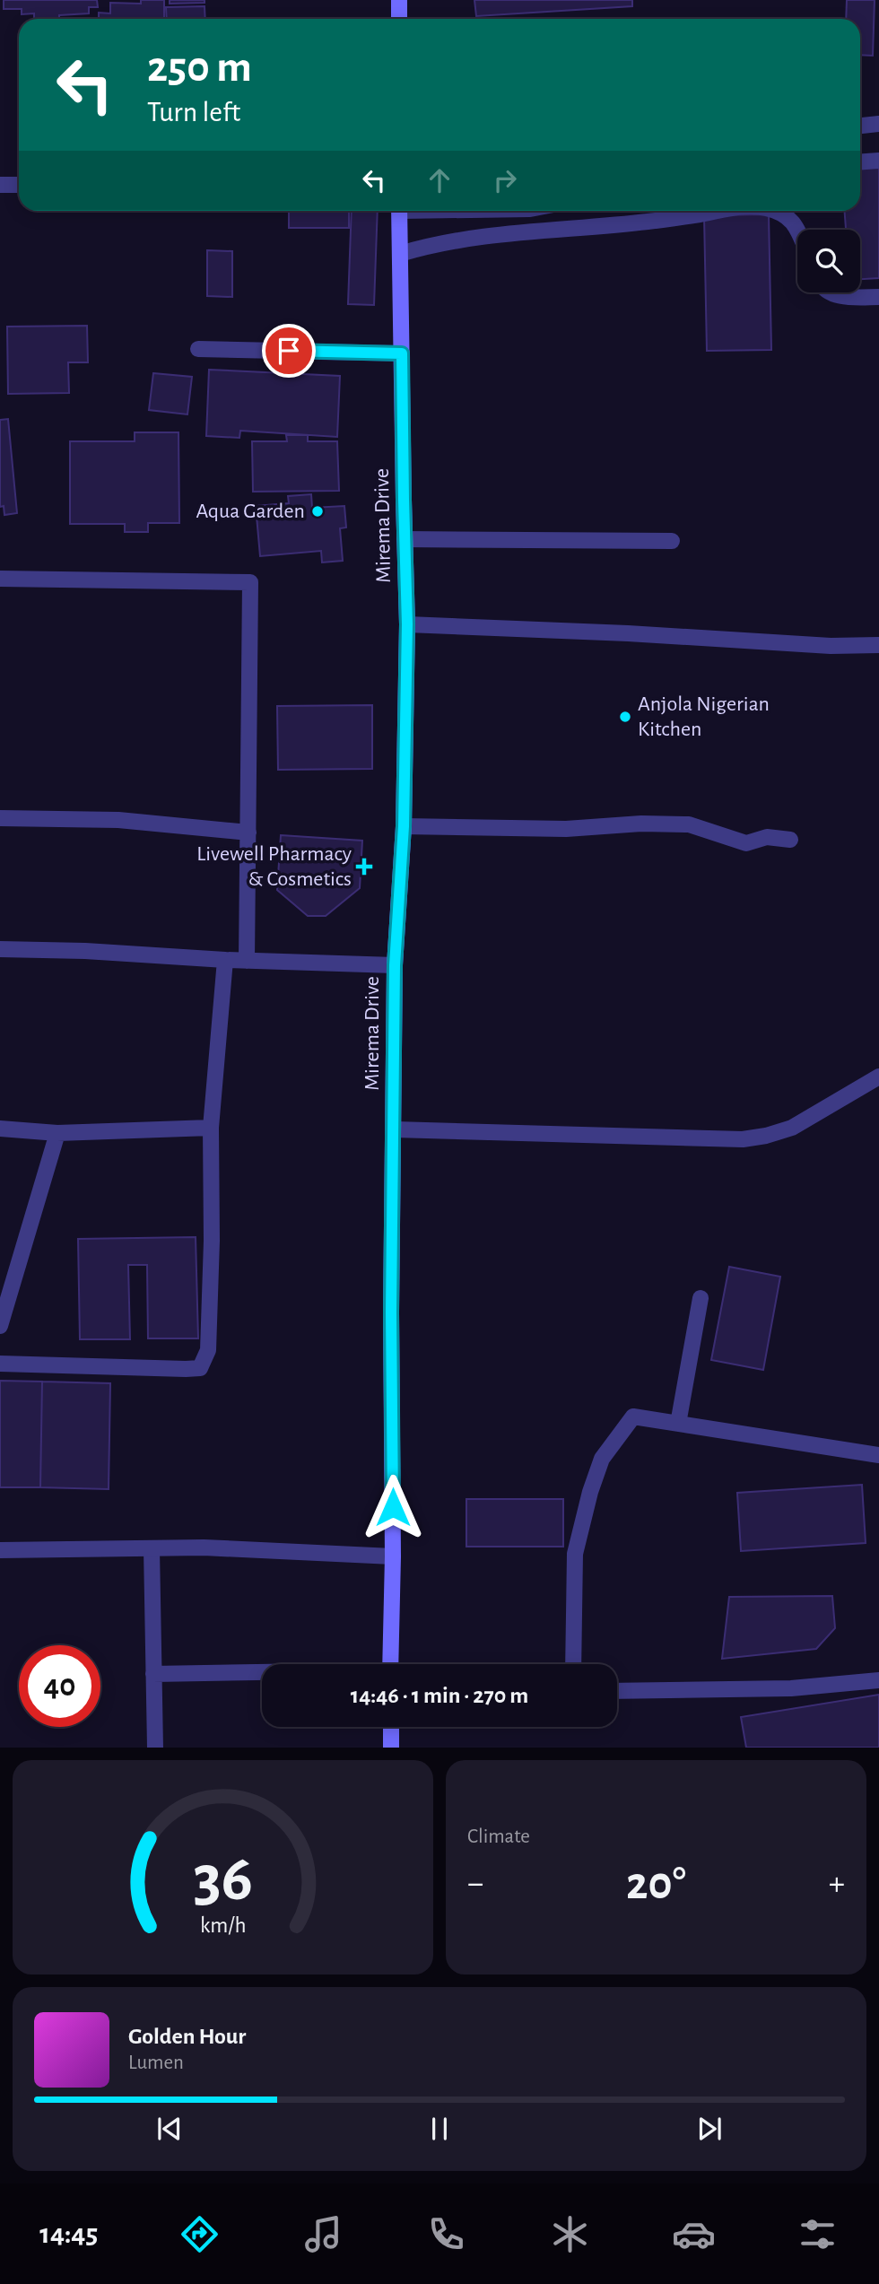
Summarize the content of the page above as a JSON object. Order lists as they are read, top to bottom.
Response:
{
  "streets": {
    "street": ["Mirema Drive"]
  },
  "places": {
    "other": ["Aqua Garden", "Anjola Nigerian Kitchen"],
    "health": ["Livewell Pharmacy & Cosmetics"]
  },
  "page": {
    "turn": ["250 m", "Turn left"],
    "limit": "40",
    "trip": "14:46 · 1 min · 270 m",
    "tile": "Climate",
    "heat": ["−", "20°", "+"],
    "song": ["Golden Hour", "Lumen"],
    "tabs": "14:45",
    "gauge": ["36", "km/h"]
  }
}
